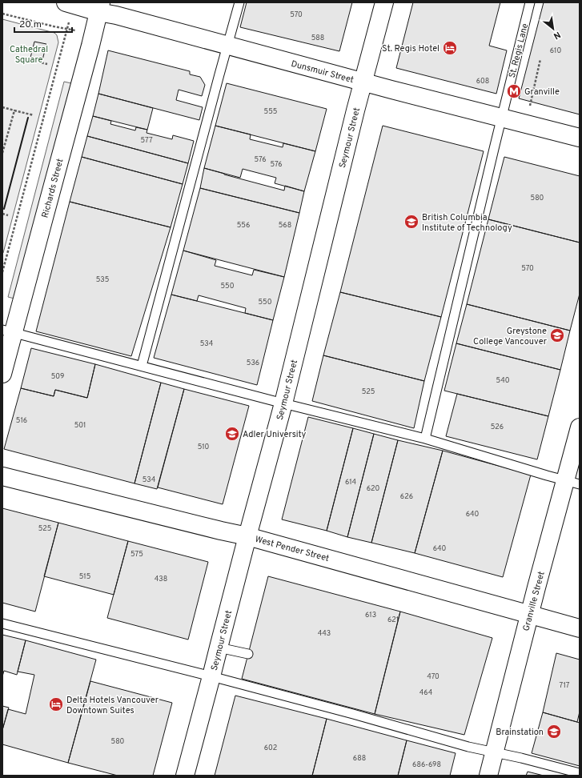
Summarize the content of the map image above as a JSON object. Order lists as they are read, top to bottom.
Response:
{
  "streets": {
    "main road": [
      "Dunsmuir Street",
      "Seymour Street",
      "Richards Street",
      "West Pender Street",
      "Granville Street"
    ],
    "lane": ["St. Regis Lane"]
  },
  "crossings": [
    ["St. Regis Lane", "Dunsmuir Street"],
    ["Dunsmuir Street", "Seymour Street"],
    ["Dunsmuir Street", "Richards Street"],
    ["Seymour Street", "West Pender Street"],
    ["West Pender Street", "Granville Street"]
  ],
  "parks": ["Cathedral Square"],
  "places": {
    "hotel": ["St. Regis Hotel", "Delta Hotels Vancouver Downtown Suites"],
    "metro station": ["Granville"],
    "school or university": [
      "British Columbia Institute of Technology",
      "Greystone College Vancouver",
      "Adler University",
      "Brainstation"
    ]
  },
  "house_numbers": [
    "570",
    "588",
    "610",
    "608",
    "555",
    "577",
    "576",
    "576",
    "580",
    "556",
    "568",
    "570",
    "535",
    "550",
    "550",
    "534",
    "536",
    "509",
    "540",
    "525",
    "516",
    "501",
    "526",
    "510",
    "534",
    "614",
    "620",
    "626",
    "640",
    "525",
    "640",
    "575",
    "515",
    "438",
    "613",
    "621",
    "443",
    "470",
    "717",
    "464",
    "580",
    "602",
    "688",
    "686-698"
  ],
  "scale_bar": "20 m",
  "north": "bottom right"
}
